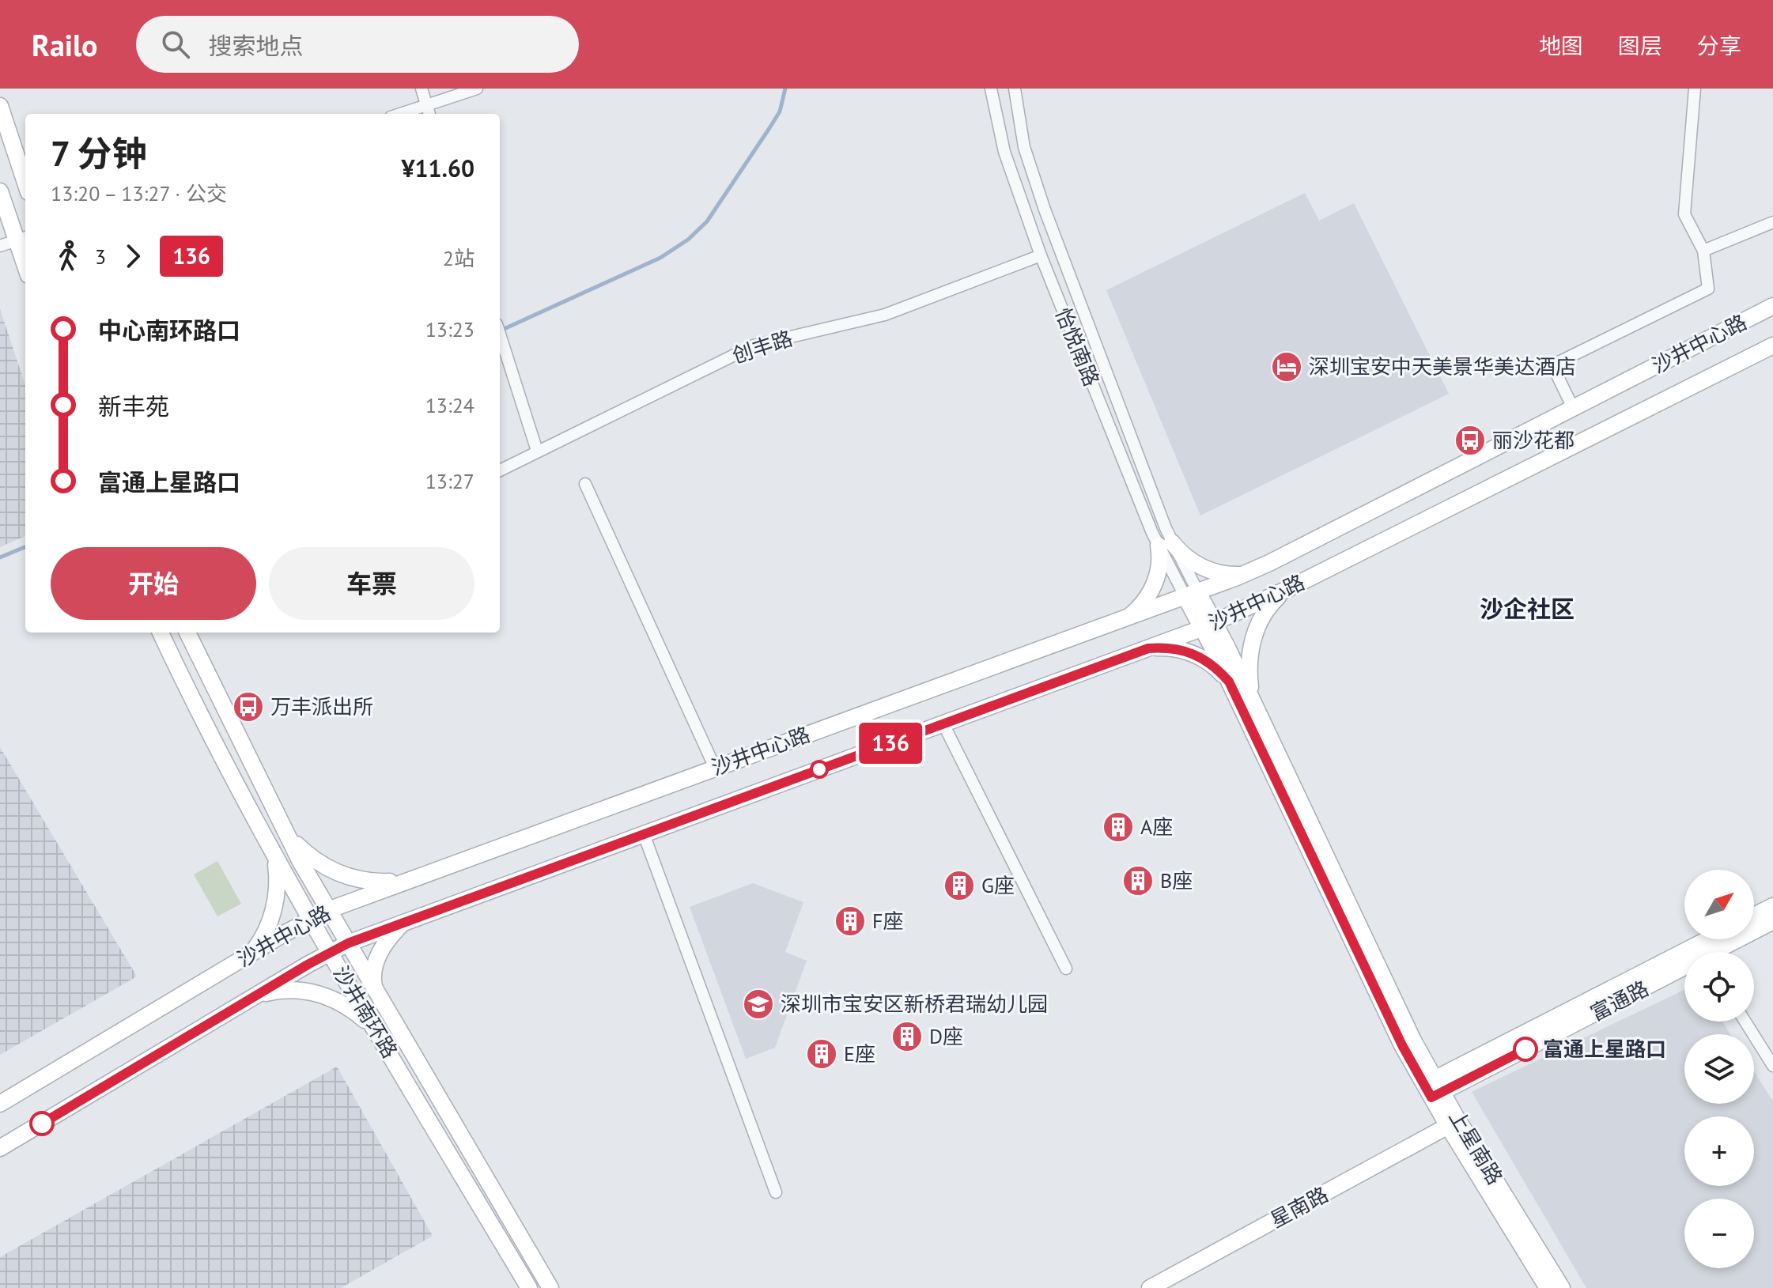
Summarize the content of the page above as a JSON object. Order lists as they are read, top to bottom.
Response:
{
  "streets": {
    "street": [
      "沙井中心路",
      "创丰路",
      "怡悦南路",
      "富通路",
      "沙井南环路",
      "上星南路",
      "星南路"
    ]
  },
  "crossings": [
    ["沙井中心路", "怡悦南路"],
    ["沙井中心路", "沙井南环路"],
    ["沙井中心路", "上星南路"],
    ["创丰路", "怡悦南路"],
    ["怡悦南路", "上星南路"],
    ["富通路", "上星南路"],
    ["上星南路", "星南路"]
  ],
  "districts": ["沙企社区"],
  "places": {
    "hotel": ["深圳宝安中天美景华美达酒店"],
    "bus stop": ["丽沙花都", "万丰派出所"],
    "building": [
      "A座",
      "B座",
      "G座",
      "F座",
      "D座",
      "E座"
    ],
    "school or university": ["深圳市宝安区新桥君瑞幼儿园"],
    "other": ["富通上星路口"]
  },
  "lines": ["bus line 136"],
  "north": "top right",
  "page": {
    "header": "Railo",
    "search": "搜索地点",
    "nav": ["地图", "图层", "分享"],
    "on_map": "136",
    "heading": ["7 分钟", "13:20 – 13:27 · 公交", "¥11.60"],
    "legs": ["3", "136", "2站"],
    "list": [
      {
        "name": "中心南环路口",
        "value": "13:23"
      },
      {
        "name": "新丰苑",
        "value": "13:24"
      },
      {
        "name": "富通上星路口",
        "value": "13:27"
      }
    ],
    "buttons": ["开始", "车票"],
    "map_buttons": ["+", "−"]
  }
}
